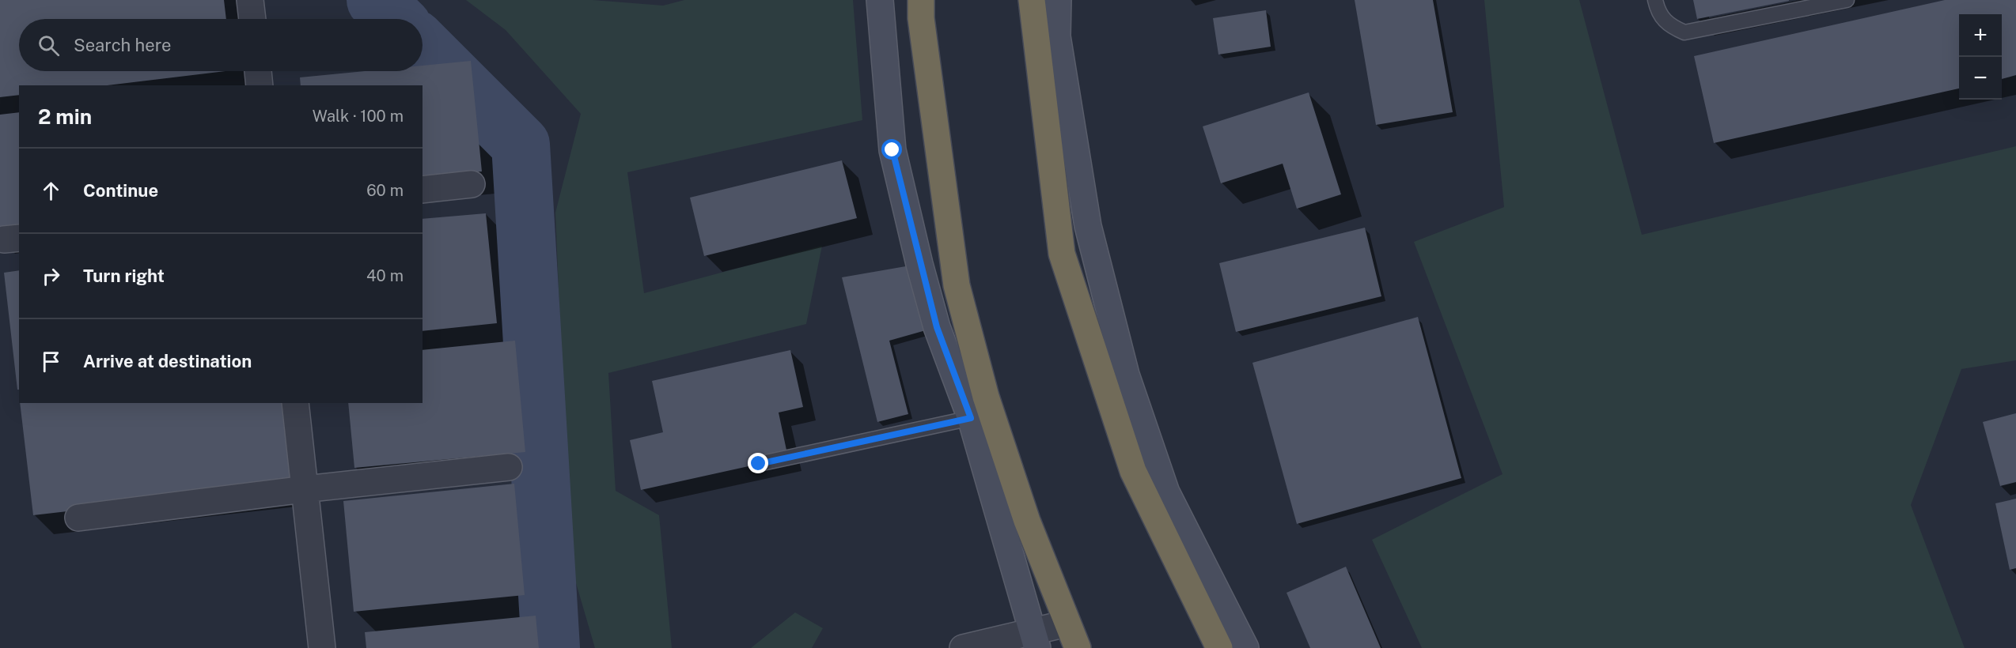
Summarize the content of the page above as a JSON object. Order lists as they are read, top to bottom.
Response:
{
  "page": {
    "map_buttons": ["+", "−"],
    "search": "Search here",
    "heading": ["2 min", "Walk · 100 m"],
    "list": [
      ["Continue", "60 m"],
      ["Turn right", "40 m"],
      "Arrive at destination"
    ]
  }
}
